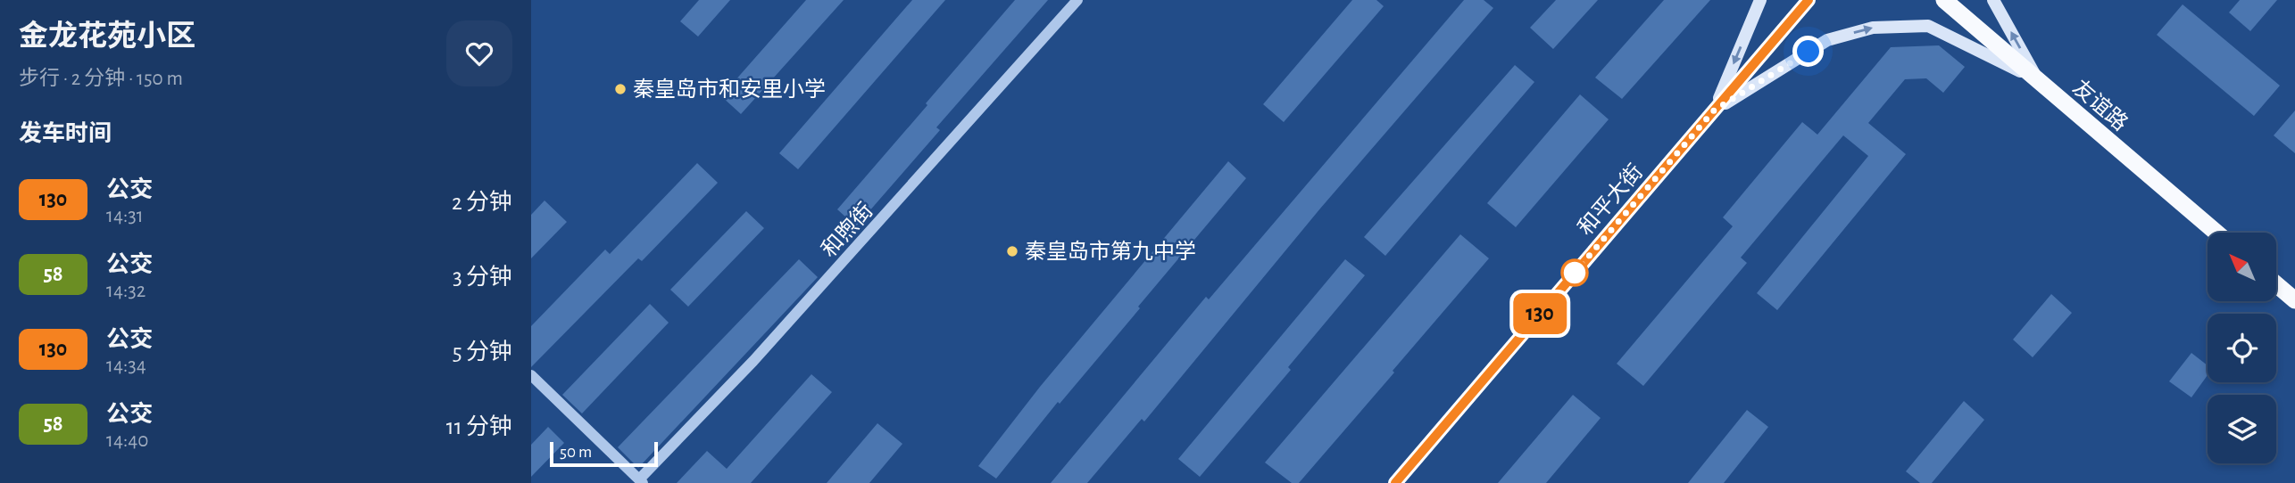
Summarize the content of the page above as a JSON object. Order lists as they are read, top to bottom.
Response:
{
  "streets": {
    "highway": ["友谊路"],
    "main road": ["和平大街"],
    "street": ["和煦街"]
  },
  "places": ["秦皇岛市和安里小学", "秦皇岛市第九中学"],
  "lines": ["bus line 130"],
  "scale_bar": "50 m",
  "north": "top left",
  "page": {
    "heading": [
      ["金龙花苑小区", "步行 · 2 分钟 · 150 m"],
      "发车时间"
    ],
    "on_map": "130",
    "list": [
      {
        "mark": "130",
        "name": "公交",
        "note": "14:31",
        "value": "2 分钟"
      },
      {
        "mark": "58",
        "name": "公交",
        "note": "14:32",
        "value": "3 分钟"
      },
      {
        "mark": "130",
        "name": "公交",
        "note": "14:34",
        "value": "5 分钟"
      },
      {
        "mark": "58",
        "name": "公交",
        "note": "14:40",
        "value": "11 分钟"
      }
    ],
    "scale": "50 m"
  }
}
